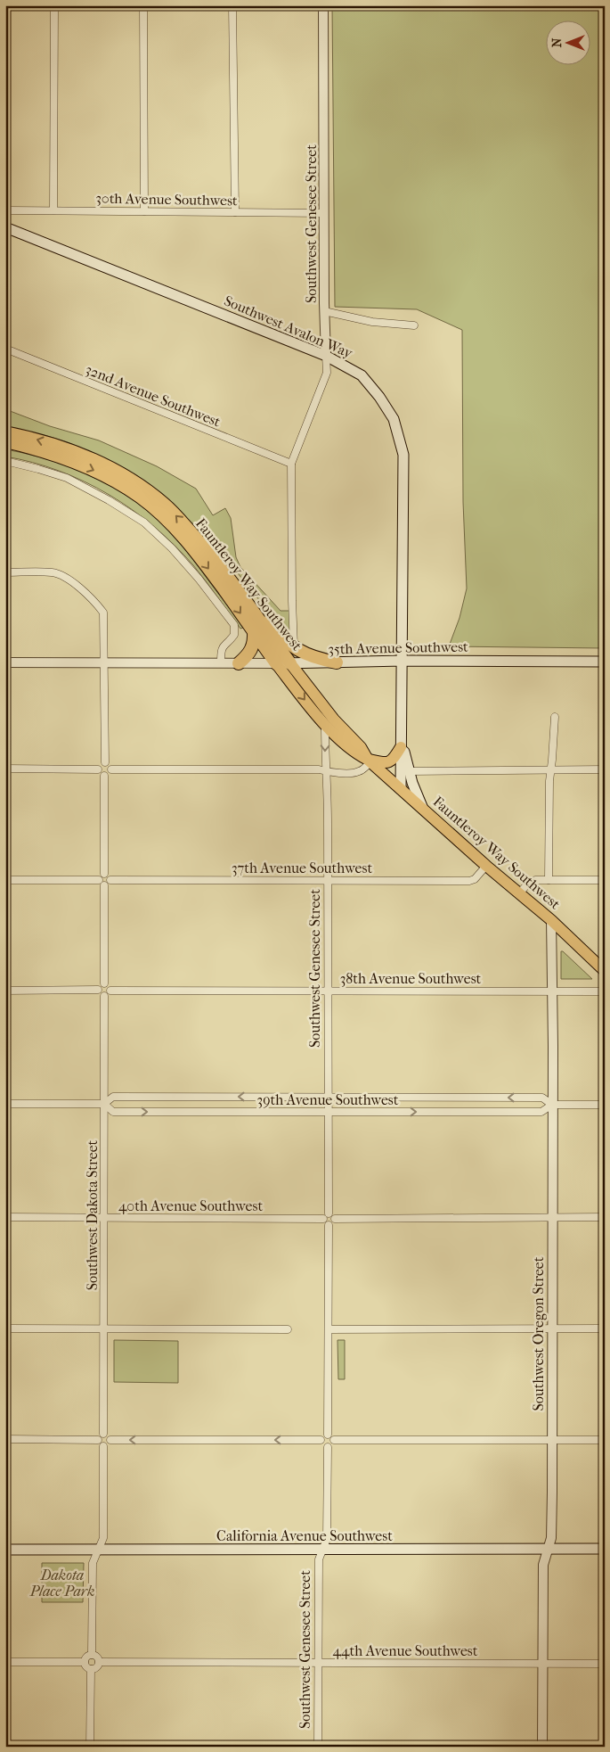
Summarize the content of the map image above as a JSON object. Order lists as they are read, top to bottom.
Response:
{
  "streets": {
    "highway": ["Fauntleroy Way Southwest"],
    "main road": ["Southwest Avalon Way", "35th Avenue Southwest", "California Avenue Southwest"],
    "street": [
      "30th Avenue Southwest",
      "Southwest Genesee Street",
      "32nd Avenue Southwest",
      "37th Avenue Southwest",
      "38th Avenue Southwest",
      "39th Avenue Southwest",
      "40th Avenue Southwest",
      "Southwest Dakota Street",
      "Southwest Oregon Street",
      "44th Avenue Southwest"
    ]
  },
  "crossings": [
    ["30th Avenue Southwest", "Southwest Genesee Street"],
    ["Southwest Genesee Street", "Southwest Avalon Way"],
    ["Southwest Genesee Street", "32nd Avenue Southwest"],
    ["Southwest Genesee Street", "Fauntleroy Way Southwest"],
    ["Southwest Genesee Street", "37th Avenue Southwest"],
    ["Southwest Genesee Street", "38th Avenue Southwest"],
    ["Southwest Genesee Street", "39th Avenue Southwest"],
    ["Southwest Genesee Street", "40th Avenue Southwest"],
    ["Southwest Genesee Street", "California Avenue Southwest"],
    ["Southwest Genesee Street", "44th Avenue Southwest"],
    ["Southwest Avalon Way", "Fauntleroy Way Southwest"],
    ["Southwest Avalon Way", "35th Avenue Southwest"],
    ["Fauntleroy Way Southwest", "35th Avenue Southwest"],
    ["Fauntleroy Way Southwest", "37th Avenue Southwest"],
    ["Fauntleroy Way Southwest", "Southwest Oregon Street"],
    ["38th Avenue Southwest", "Southwest Dakota Street"],
    ["38th Avenue Southwest", "Southwest Oregon Street"],
    ["39th Avenue Southwest", "Southwest Dakota Street"],
    ["39th Avenue Southwest", "Southwest Oregon Street"],
    ["40th Avenue Southwest", "Southwest Dakota Street"],
    ["Southwest Oregon Street", "California Avenue Southwest"],
    ["Southwest Oregon Street", "44th Avenue Southwest"]
  ],
  "parks": ["Dakota Place Park"],
  "north": "left"
}
